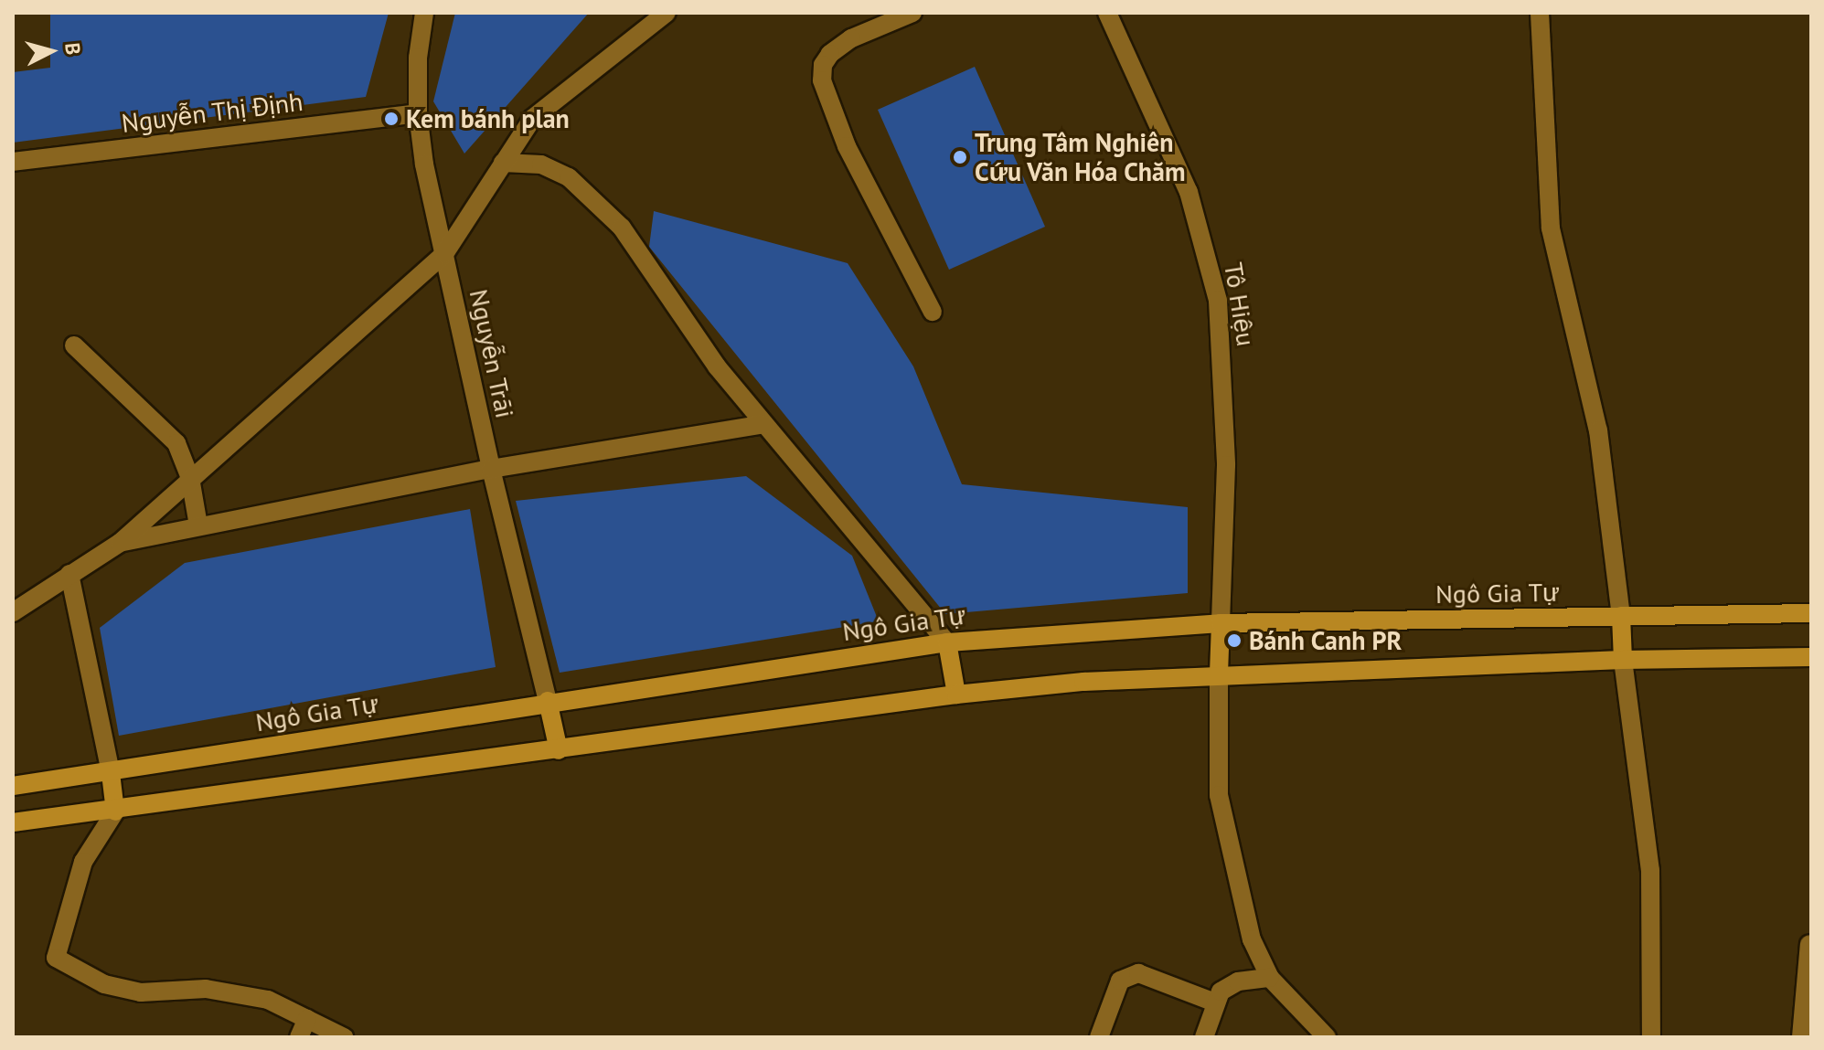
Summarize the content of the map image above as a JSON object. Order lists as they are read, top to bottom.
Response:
{
  "streets": {
    "main road": ["Ngô Gia Tự"],
    "street": ["Nguyễn Thị Định", "Tô Hiệu", "Nguyễn Trãi"]
  },
  "crossings": [
    ["Nguyễn Thị Định", "Nguyễn Trãi"],
    ["Tô Hiệu", "Ngô Gia Tự"],
    ["Nguyễn Trãi", "Ngô Gia Tự"]
  ],
  "places": ["Kem bánh plan", "Trung Tâm Nghiên Cứu Văn Hóa Chăm", "Bánh Canh PR"],
  "north": "right"
}
